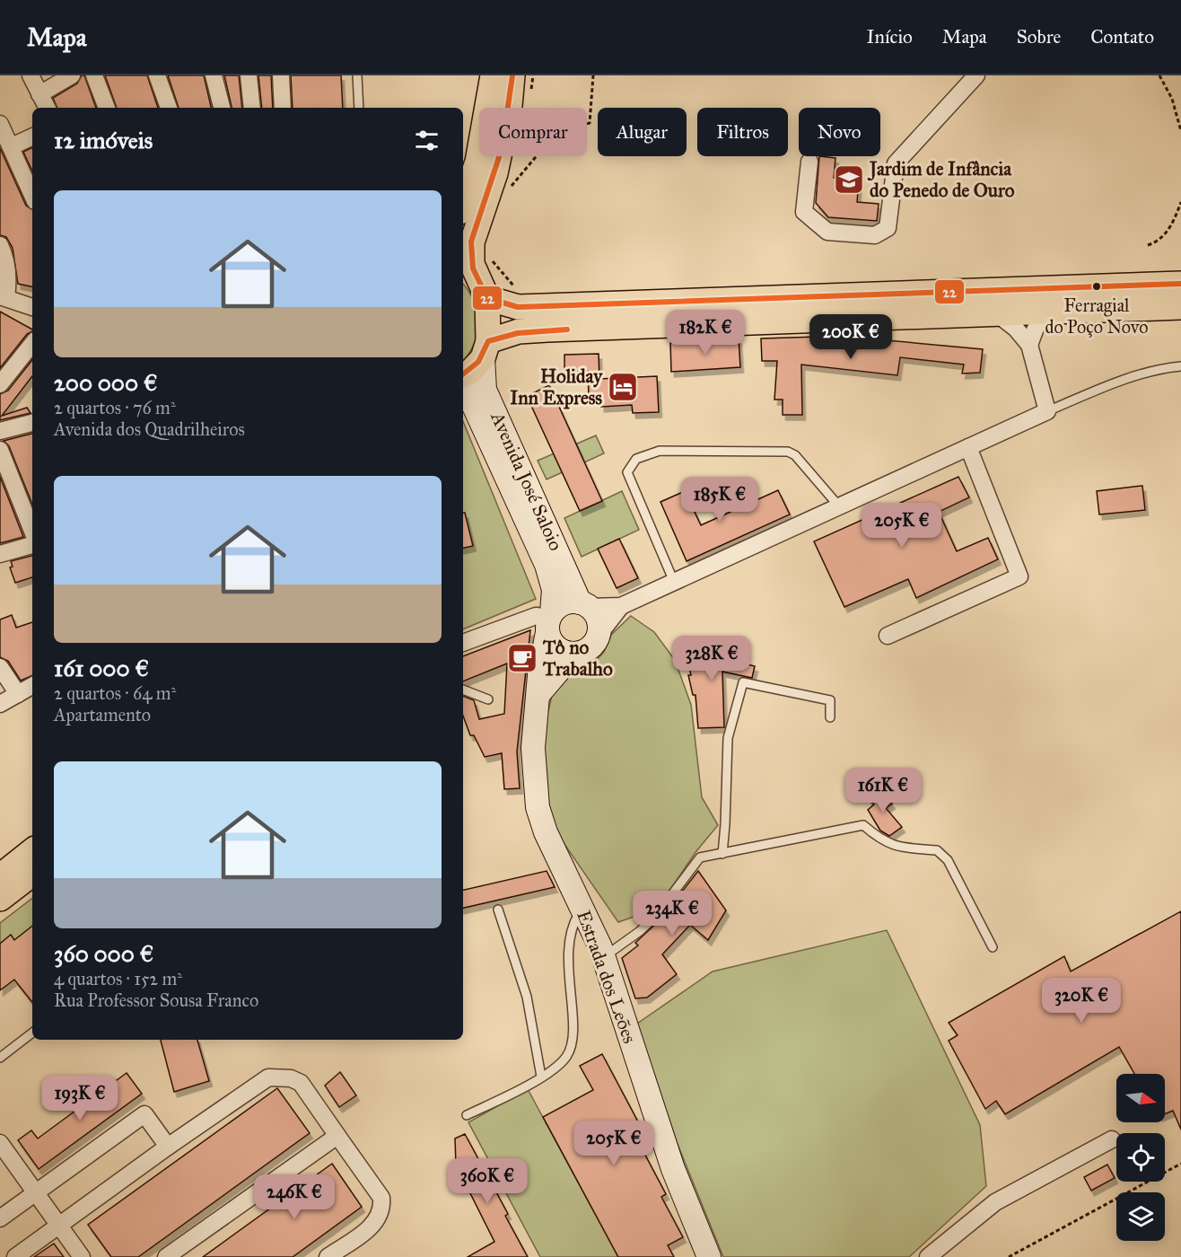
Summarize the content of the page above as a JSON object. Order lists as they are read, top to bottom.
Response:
{
  "streets": {
    "main road": ["Avenida José Saloio", "Estrada dos Leões"]
  },
  "crossings": [
    ["Avenida José Saloio", "Estrada dos Leões"]
  ],
  "places": {
    "school or university": ["Jardim de Infância do Penedo de Ouro"],
    "other": ["Ferragial do Poço Novo"],
    "hotel": ["Holiday Inn Express"],
    "cafe": ["Tô no Trabalho"]
  },
  "lines": ["transit line 22"],
  "north": "right",
  "page": {
    "header": "Mapa",
    "nav": [
      "Início",
      "Mapa",
      "Sobre",
      "Contato"
    ],
    "chip": [
      "Comprar",
      "Alugar",
      "Filtros",
      "Novo"
    ],
    "heading": "12 imóveis",
    "list": [
      {
        "name": "200 000 €",
        "note": "2 quartos · 76 m² · Avenida dos Quadrilheiros"
      },
      {
        "name": "161 000 €",
        "note": "2 quartos · 64 m² · Apartamento"
      },
      {
        "name": "360 000 €",
        "note": "4 quartos · 152 m² · Rua Professor Sousa Franco"
      }
    ],
    "price": [
      "182K €",
      "200K €",
      "185K €",
      "205K €",
      "328K €",
      "161K €",
      "234K €",
      "320K €",
      "193K €",
      "205K €",
      "360K €",
      "246K €"
    ]
  }
}
